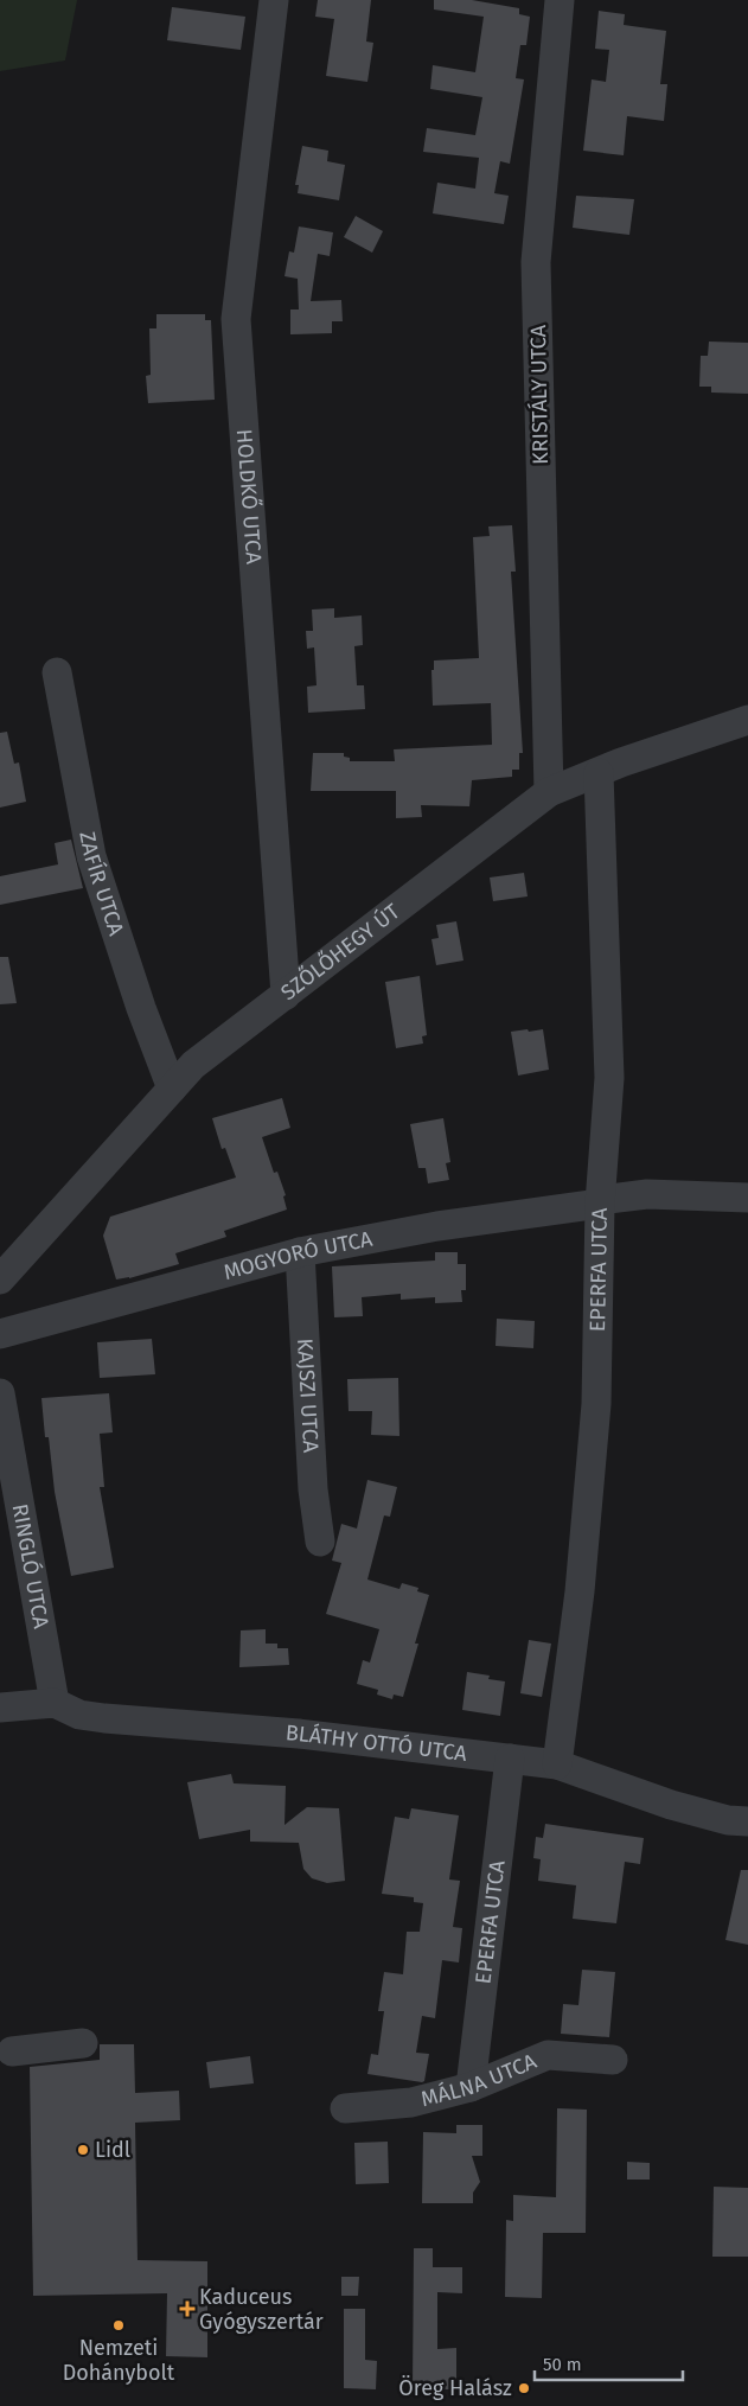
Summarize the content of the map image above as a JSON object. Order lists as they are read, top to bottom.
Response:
{
  "streets": {
    "street": [
      "KRISTÁLY UTCA",
      "HOLDKŐ UTCA",
      "ZAFÍR UTCA",
      "SZŐLŐHEGY ÚT",
      "MOGYORÓ UTCA",
      "EPERFA UTCA",
      "KAJSZI UTCA",
      "RINGLÓ UTCA",
      "BLÁTHY OTTÓ UTCA",
      "MÁLNA UTCA"
    ]
  },
  "crossings": [
    ["KRISTÁLY UTCA", "SZŐLŐHEGY ÚT"],
    ["HOLDKŐ UTCA", "SZŐLŐHEGY ÚT"],
    ["ZAFÍR UTCA", "SZŐLŐHEGY ÚT"],
    ["SZŐLŐHEGY ÚT", "EPERFA UTCA"],
    ["MOGYORÓ UTCA", "EPERFA UTCA"],
    ["MOGYORÓ UTCA", "KAJSZI UTCA"],
    ["EPERFA UTCA", "BLÁTHY OTTÓ UTCA"],
    ["EPERFA UTCA", "MÁLNA UTCA"],
    ["RINGLÓ UTCA", "BLÁTHY OTTÓ UTCA"]
  ],
  "places": {
    "other": ["Lidl", "Nemzeti Dohánybolt", "Öreg Halász"],
    "health": ["Kaduceus Gyógyszertár"]
  },
  "scale_bar": "50 m"
}
